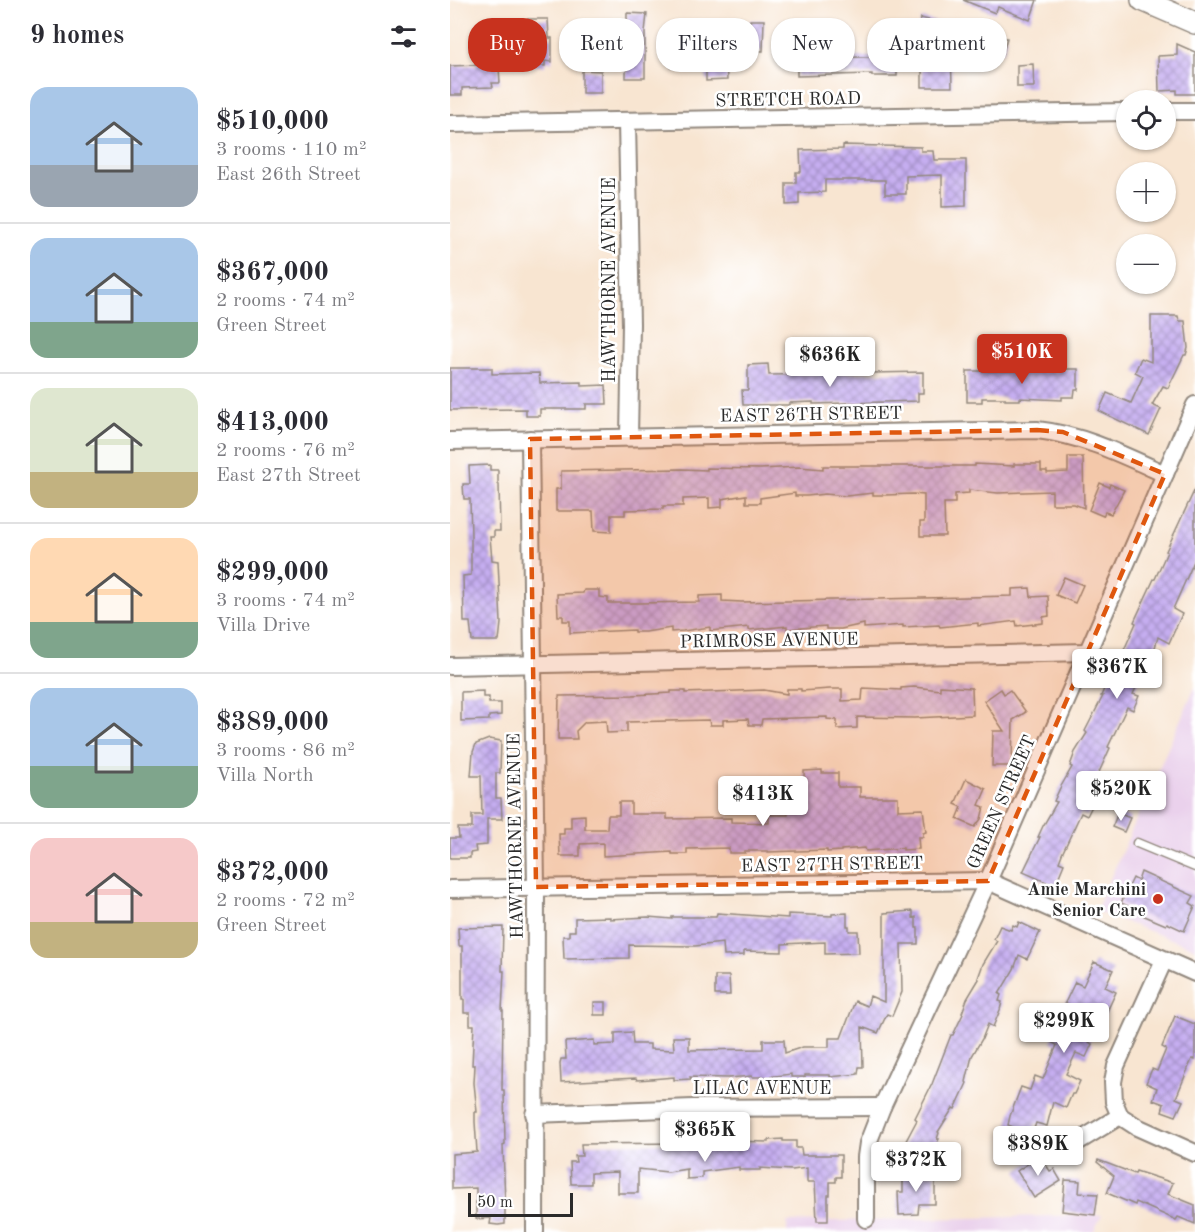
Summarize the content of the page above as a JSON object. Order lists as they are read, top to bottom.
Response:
{
  "streets": {
    "street": [
      "STRETCH ROAD",
      "HAWTHORNE AVENUE",
      "EAST 26TH STREET",
      "PRIMROSE AVENUE",
      "GREEN STREET",
      "EAST 27TH STREET",
      "LILAC AVENUE"
    ]
  },
  "crossings": [
    ["STRETCH ROAD", "HAWTHORNE AVENUE"],
    ["HAWTHORNE AVENUE", "EAST 26TH STREET"],
    ["HAWTHORNE AVENUE", "PRIMROSE AVENUE"],
    ["HAWTHORNE AVENUE", "EAST 27TH STREET"],
    ["HAWTHORNE AVENUE", "LILAC AVENUE"],
    ["EAST 26TH STREET", "GREEN STREET"],
    ["PRIMROSE AVENUE", "GREEN STREET"],
    ["GREEN STREET", "EAST 27TH STREET"],
    ["GREEN STREET", "LILAC AVENUE"]
  ],
  "places": ["Amie Marchini Senior Care"],
  "scale_bar": "50 m",
  "page": {
    "heading": "9 homes",
    "chip": [
      "Buy",
      "Rent",
      "Filters",
      "New",
      "Apartment"
    ],
    "list": [
      {
        "name": "$510,000",
        "note": "3 rooms · 110 m² · East 26th Street"
      },
      {
        "name": "$367,000",
        "note": "2 rooms · 74 m² · Green Street"
      },
      {
        "name": "$413,000",
        "note": "2 rooms · 76 m² · East 27th Street"
      },
      {
        "name": "$299,000",
        "note": "3 rooms · 74 m² · Villa Drive"
      },
      {
        "name": "$389,000",
        "note": "3 rooms · 86 m² · Villa North"
      },
      {
        "name": "$372,000",
        "note": "2 rooms · 72 m² · Green Street"
      }
    ],
    "map_buttons": ["+", "−"],
    "price": [
      "$510K",
      "$636K",
      "$367K",
      "$520K",
      "$413K",
      "$299K",
      "$365K",
      "$389K",
      "$372K"
    ],
    "scale": "50 m"
  }
}
